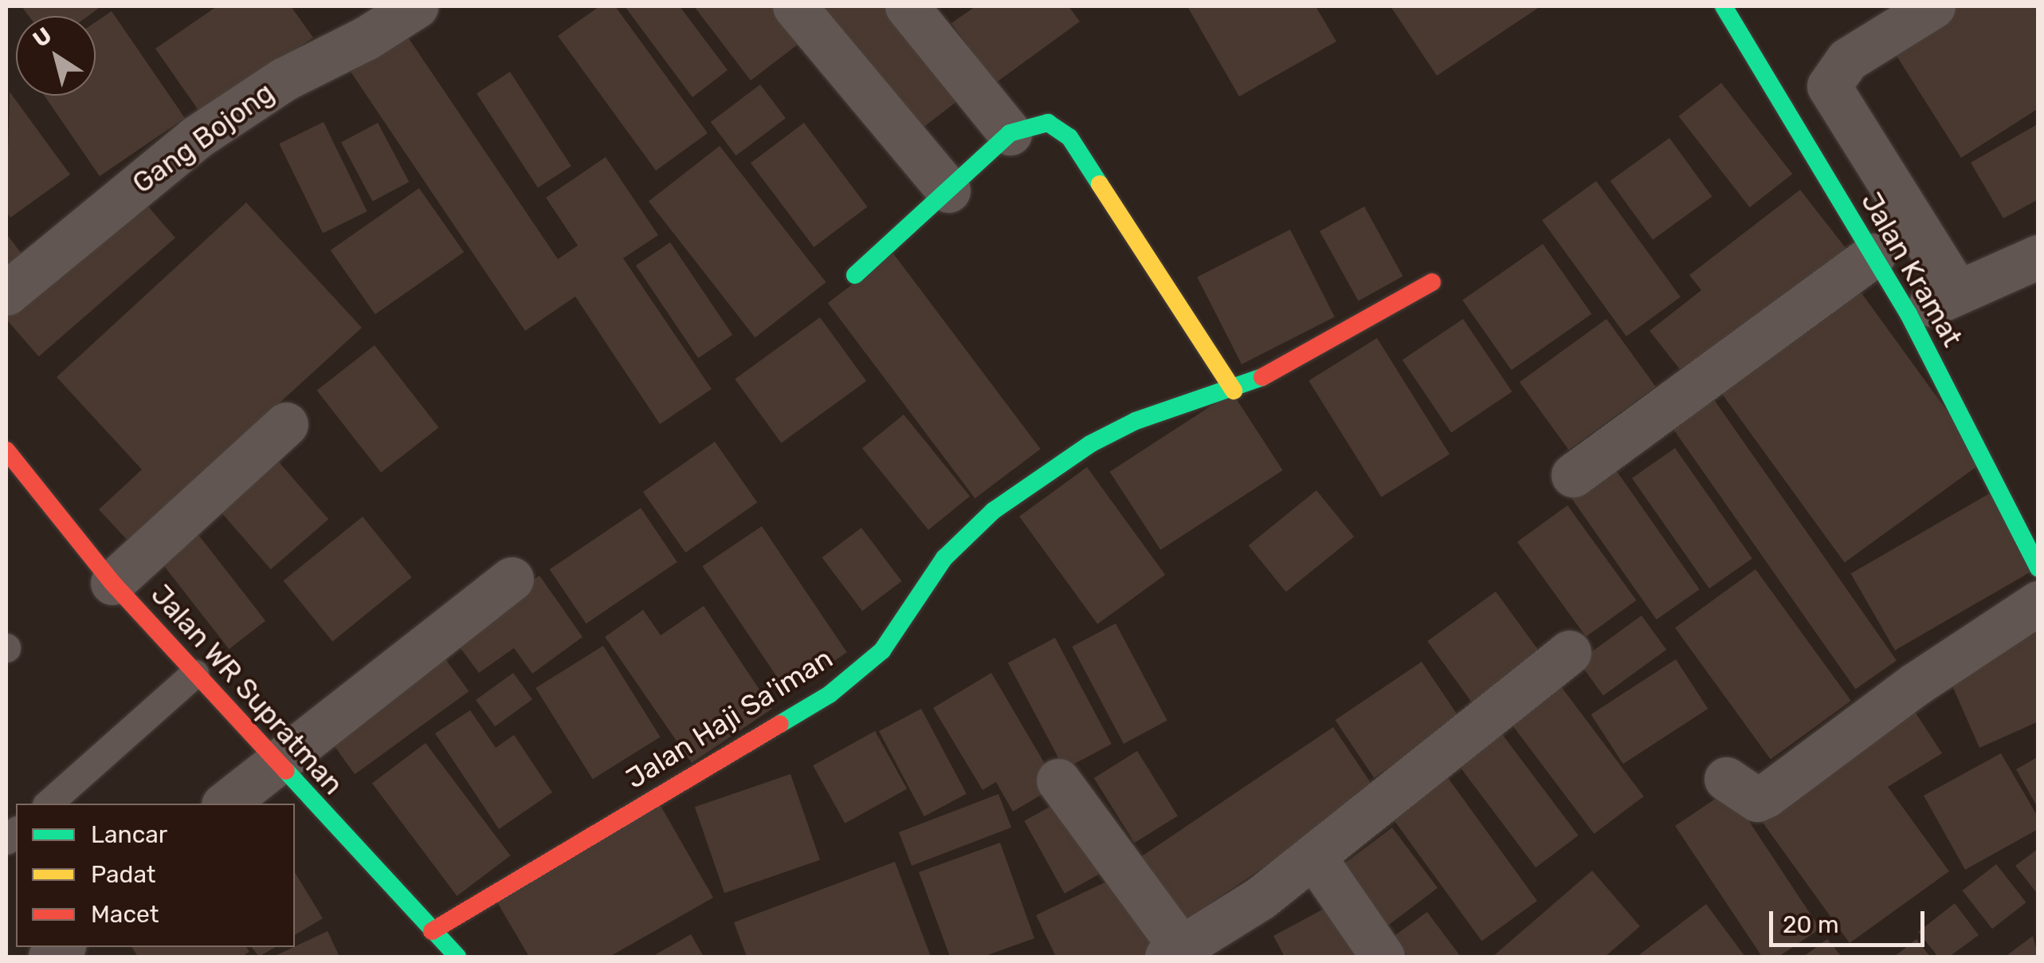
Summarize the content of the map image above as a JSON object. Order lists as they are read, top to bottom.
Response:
{
  "streets": {
    "street": [
      "Gang Bojong",
      "Jalan Kramat",
      "Jalan WR Supratman",
      "Jalan Haji Sa'iman"
    ]
  },
  "crossings": [
    ["Jalan WR Supratman", "Jalan Haji Sa'iman"]
  ],
  "legend": ["Lancar", "Padat", "Macet"],
  "scale_bar": "20 m",
  "north": "top left"
}
